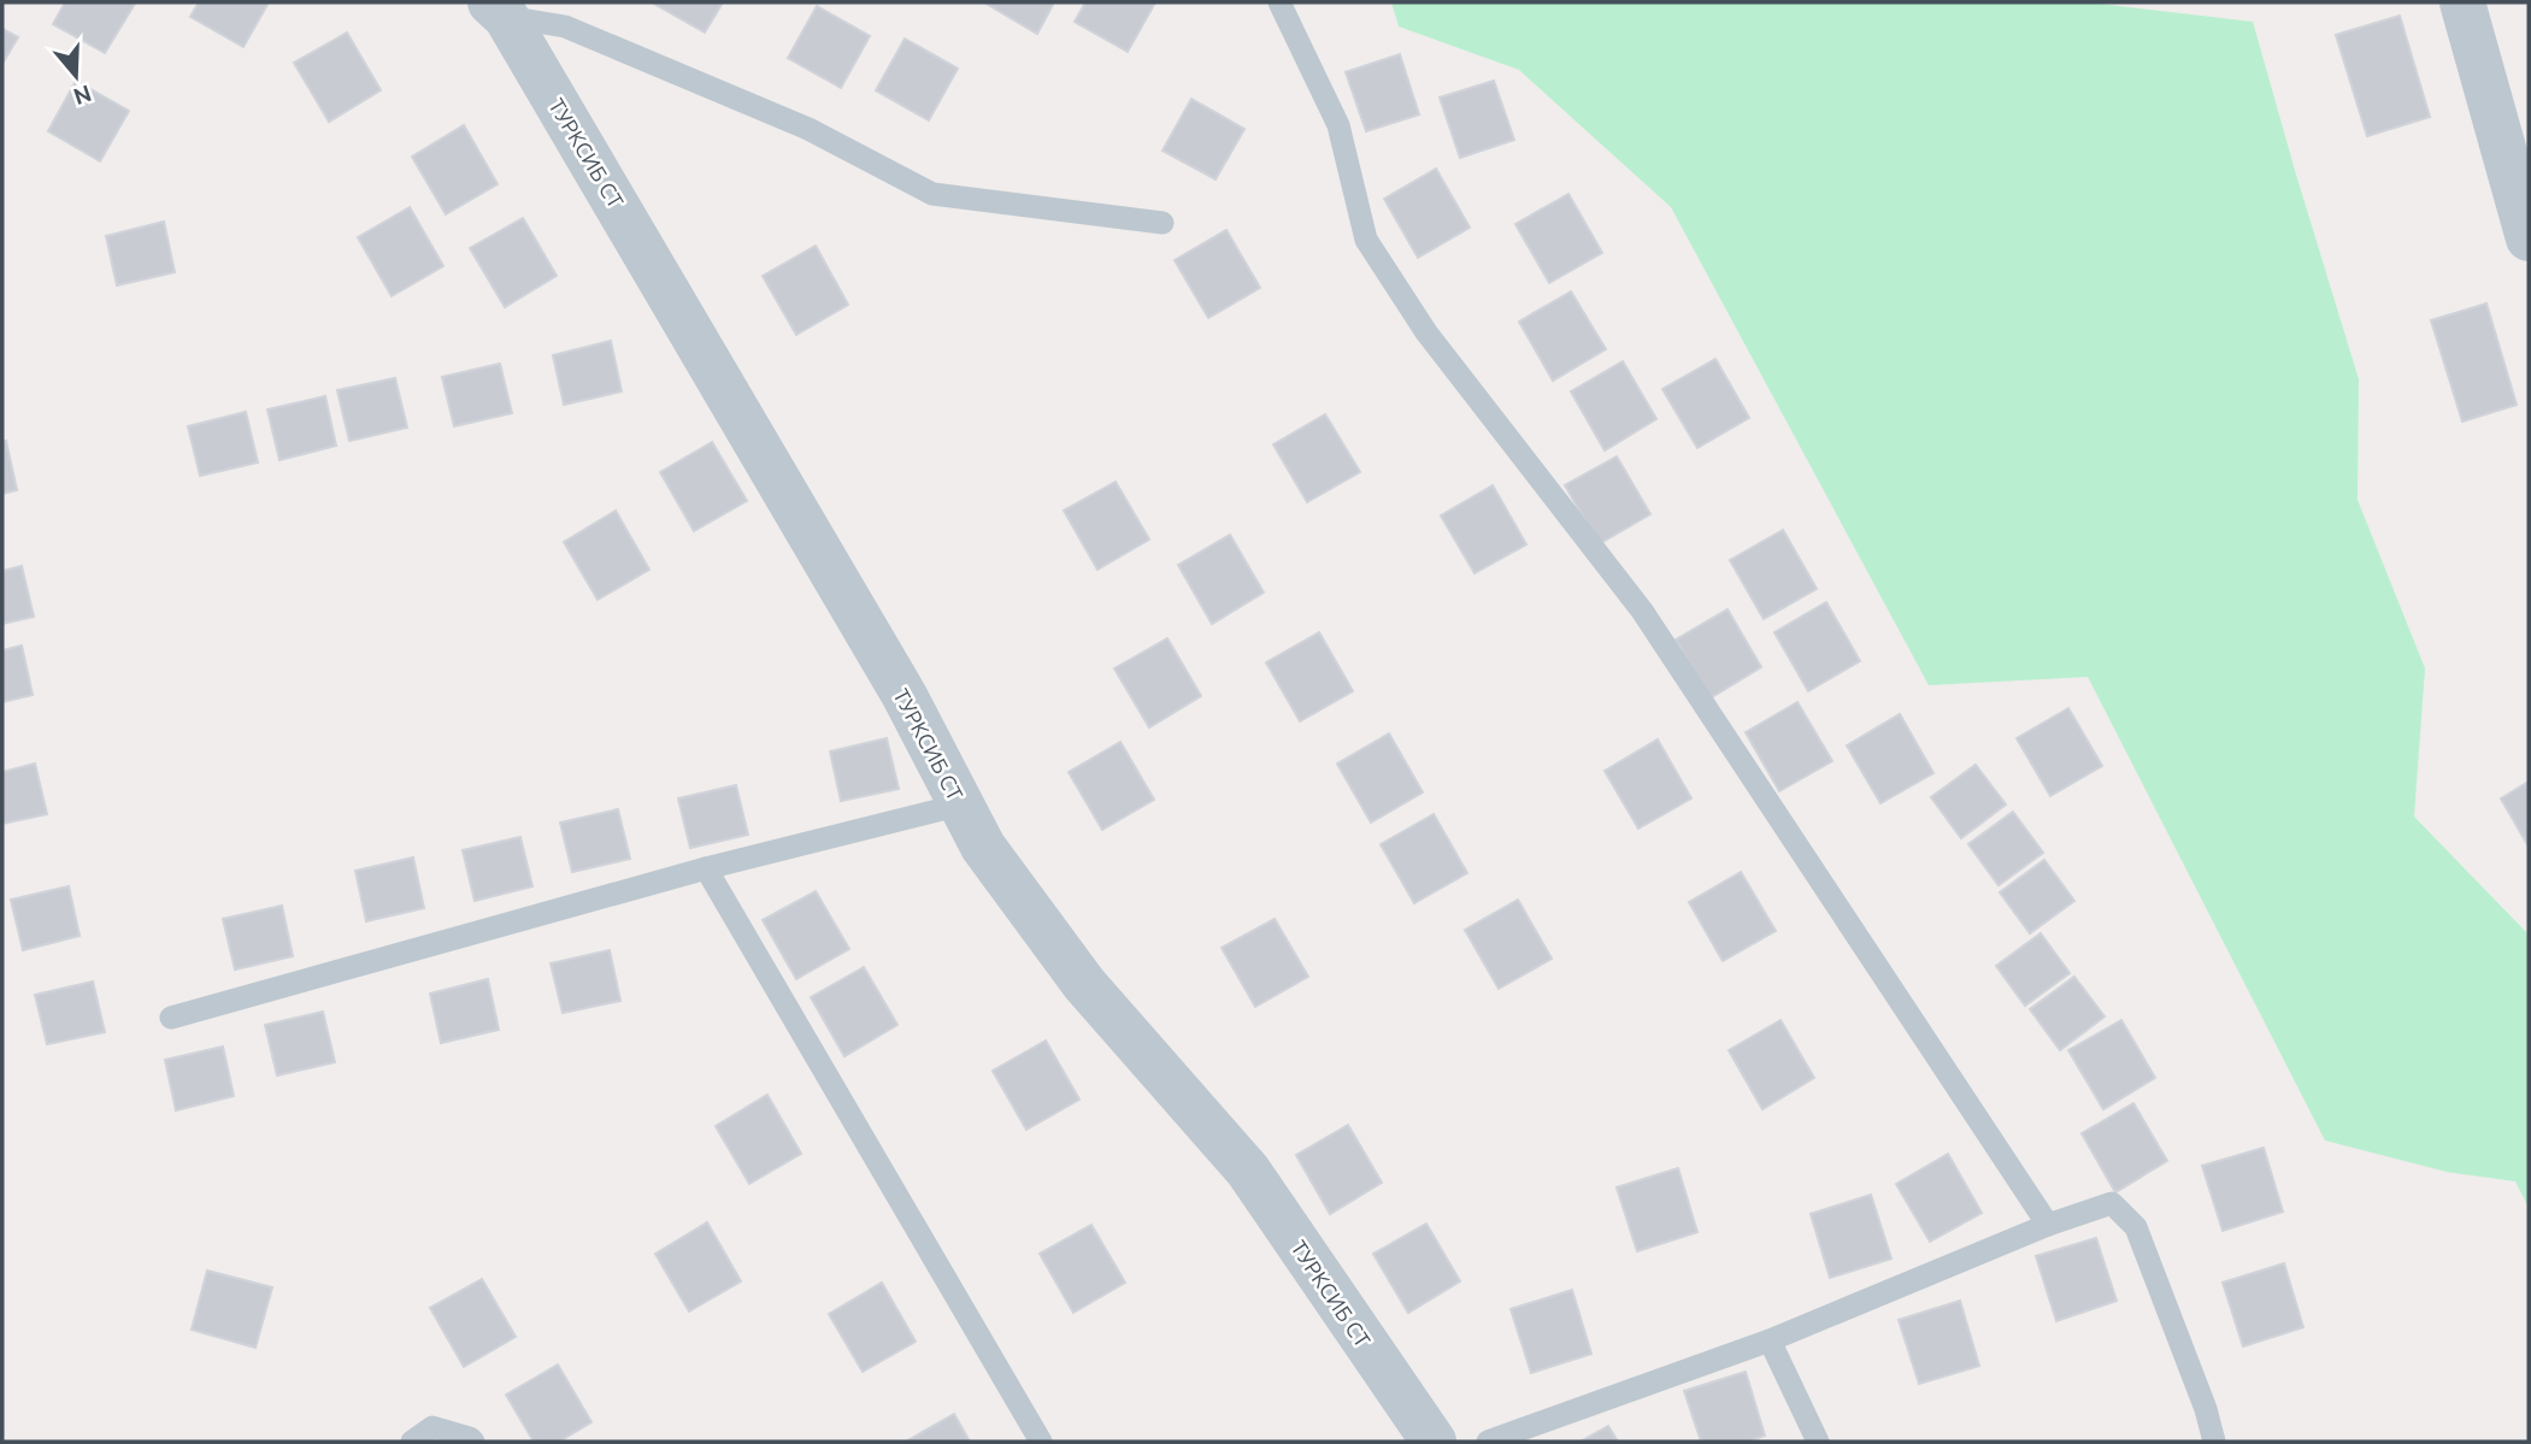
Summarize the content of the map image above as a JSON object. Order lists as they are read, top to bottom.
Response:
{
  "streets": {
    "street": ["ТУРКСИБ СТ"]
  },
  "north": "bottom"
}
